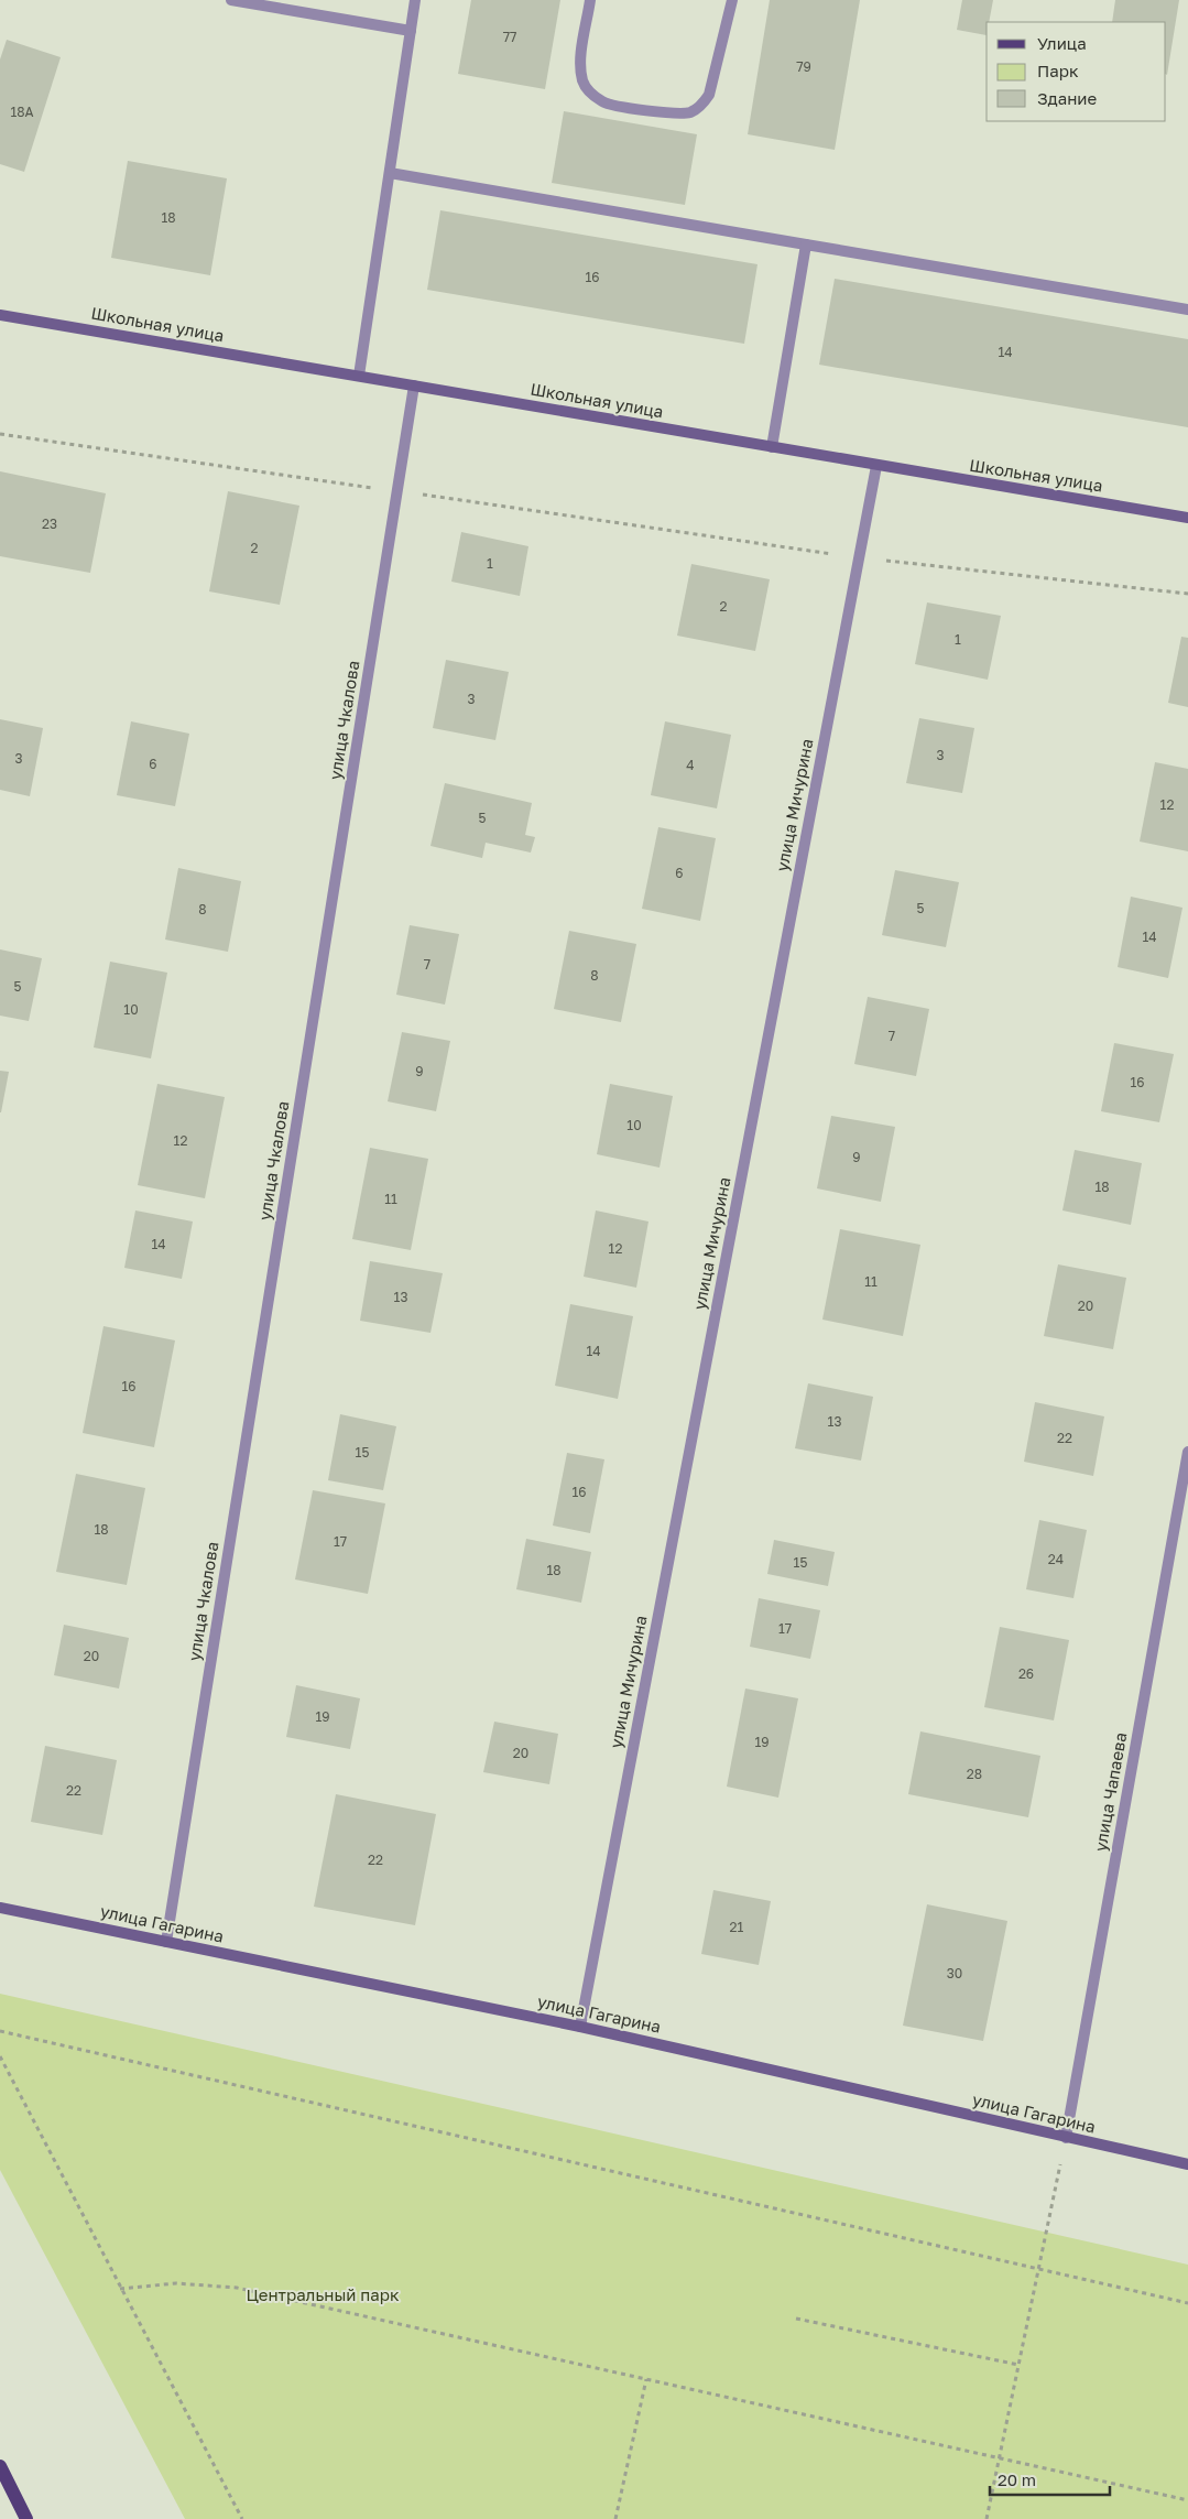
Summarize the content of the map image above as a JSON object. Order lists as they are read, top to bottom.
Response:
{
  "streets": {
    "street": [
      "Школьная улица",
      "улица Чкалова",
      "улица Мичурина",
      "улица Чапаева",
      "улица Гагарина"
    ]
  },
  "crossings": [
    ["Школьная улица", "улица Чкалова"],
    ["Школьная улица", "улица Мичурина"],
    ["улица Чкалова", "улица Гагарина"],
    ["улица Мичурина", "улица Гагарина"],
    ["улица Чапаева", "улица Гагарина"]
  ],
  "parks": ["Центральный парк"],
  "house_numbers": [
    "77",
    "79",
    "18А",
    "18",
    "16",
    "14",
    "23",
    "2",
    "1",
    "2",
    "1",
    "3",
    "3",
    "3",
    "6",
    "4",
    "12",
    "5",
    "6",
    "5",
    "8",
    "14",
    "7",
    "8",
    "5",
    "10",
    "7",
    "9",
    "16",
    "10",
    "12",
    "9",
    "18",
    "11",
    "14",
    "12",
    "11",
    "13",
    "20",
    "14",
    "16",
    "13",
    "22",
    "15",
    "16",
    "18",
    "17",
    "24",
    "15",
    "18",
    "17",
    "20",
    "26",
    "19",
    "19",
    "20",
    "28",
    "22",
    "22",
    "21",
    "30"
  ],
  "legend": ["Улица", "Парк", "Здание"],
  "scale_bar": "20 m"
}
